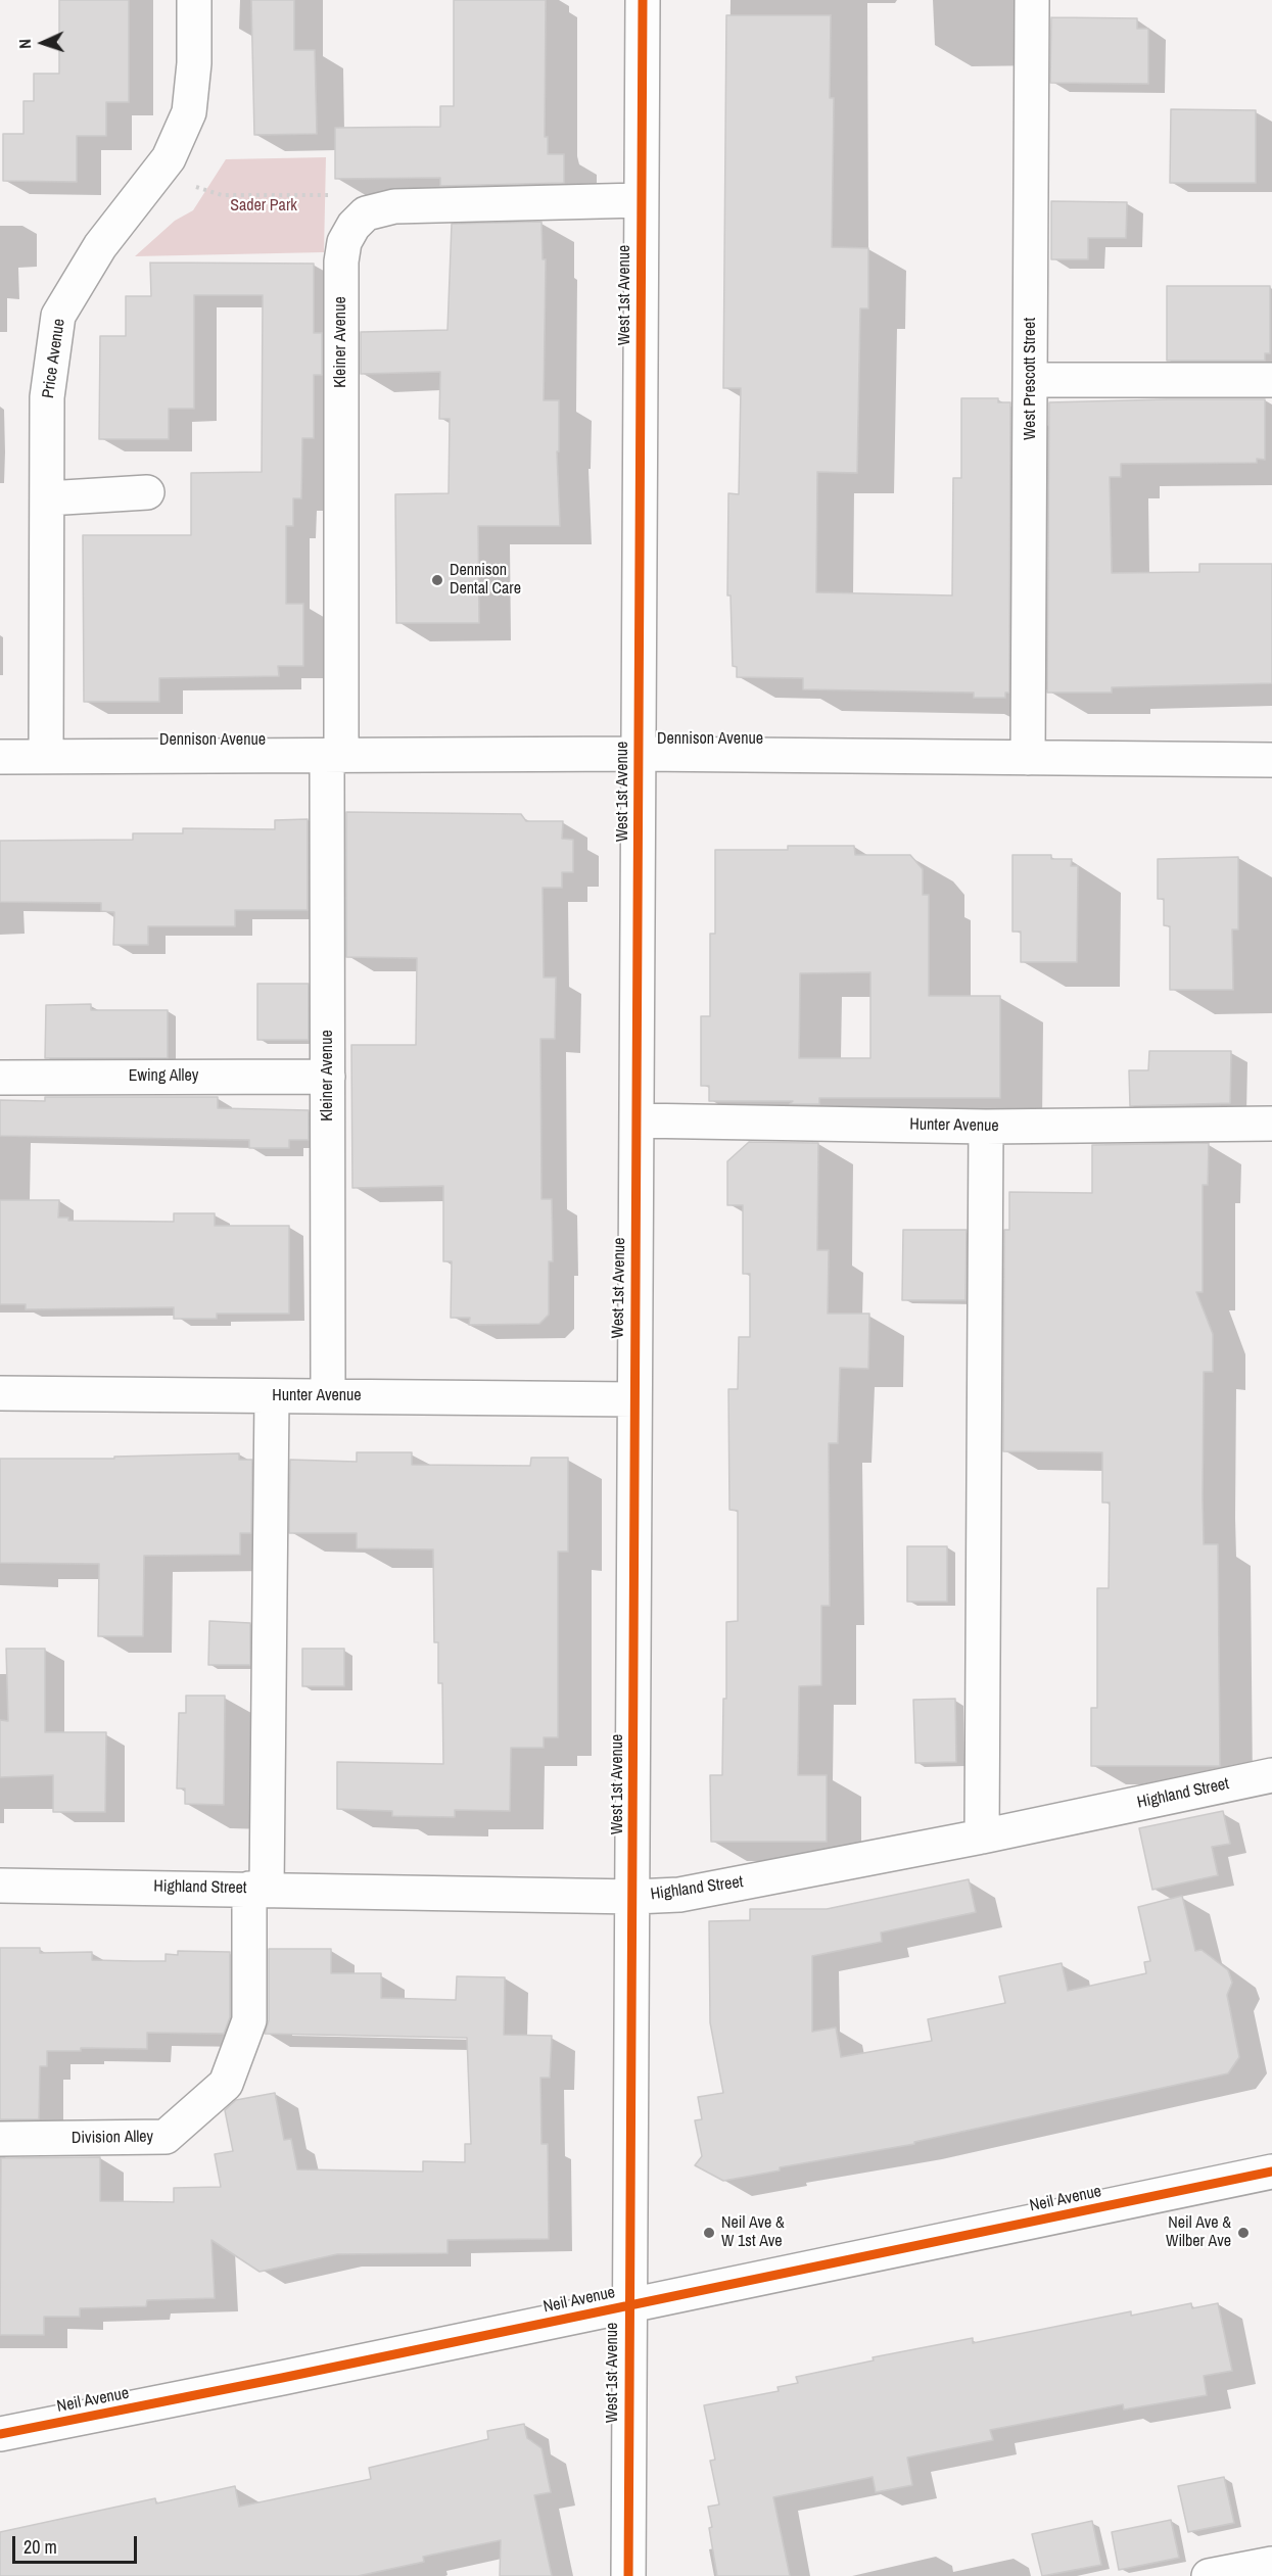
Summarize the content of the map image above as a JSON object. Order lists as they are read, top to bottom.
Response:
{
  "streets": {
    "street": [
      "West 1st Avenue",
      "Kleiner Avenue",
      "Price Avenue",
      "West Prescott Street",
      "Dennison Avenue",
      "Ewing Alley",
      "Hunter Avenue",
      "Highland Street",
      "Division Alley",
      "Neil Avenue"
    ]
  },
  "crossings": [
    ["West 1st Avenue", "Dennison Avenue"],
    ["West 1st Avenue", "Hunter Avenue"],
    ["West 1st Avenue", "Highland Street"],
    ["West 1st Avenue", "Neil Avenue"],
    ["Kleiner Avenue", "Dennison Avenue"],
    ["Kleiner Avenue", "Ewing Alley"],
    ["Kleiner Avenue", "Hunter Avenue"],
    ["Price Avenue", "Dennison Avenue"],
    ["West Prescott Street", "Dennison Avenue"],
    ["Hunter Avenue", "Division Alley"],
    ["Highland Street", "Division Alley"]
  ],
  "parks": ["Sader Park"],
  "places": ["Dennison Dental Care", "Neil Ave & W 1st Ave", "Neil Ave & Wilber Ave"],
  "scale_bar": "20 m",
  "north": "left"
}
